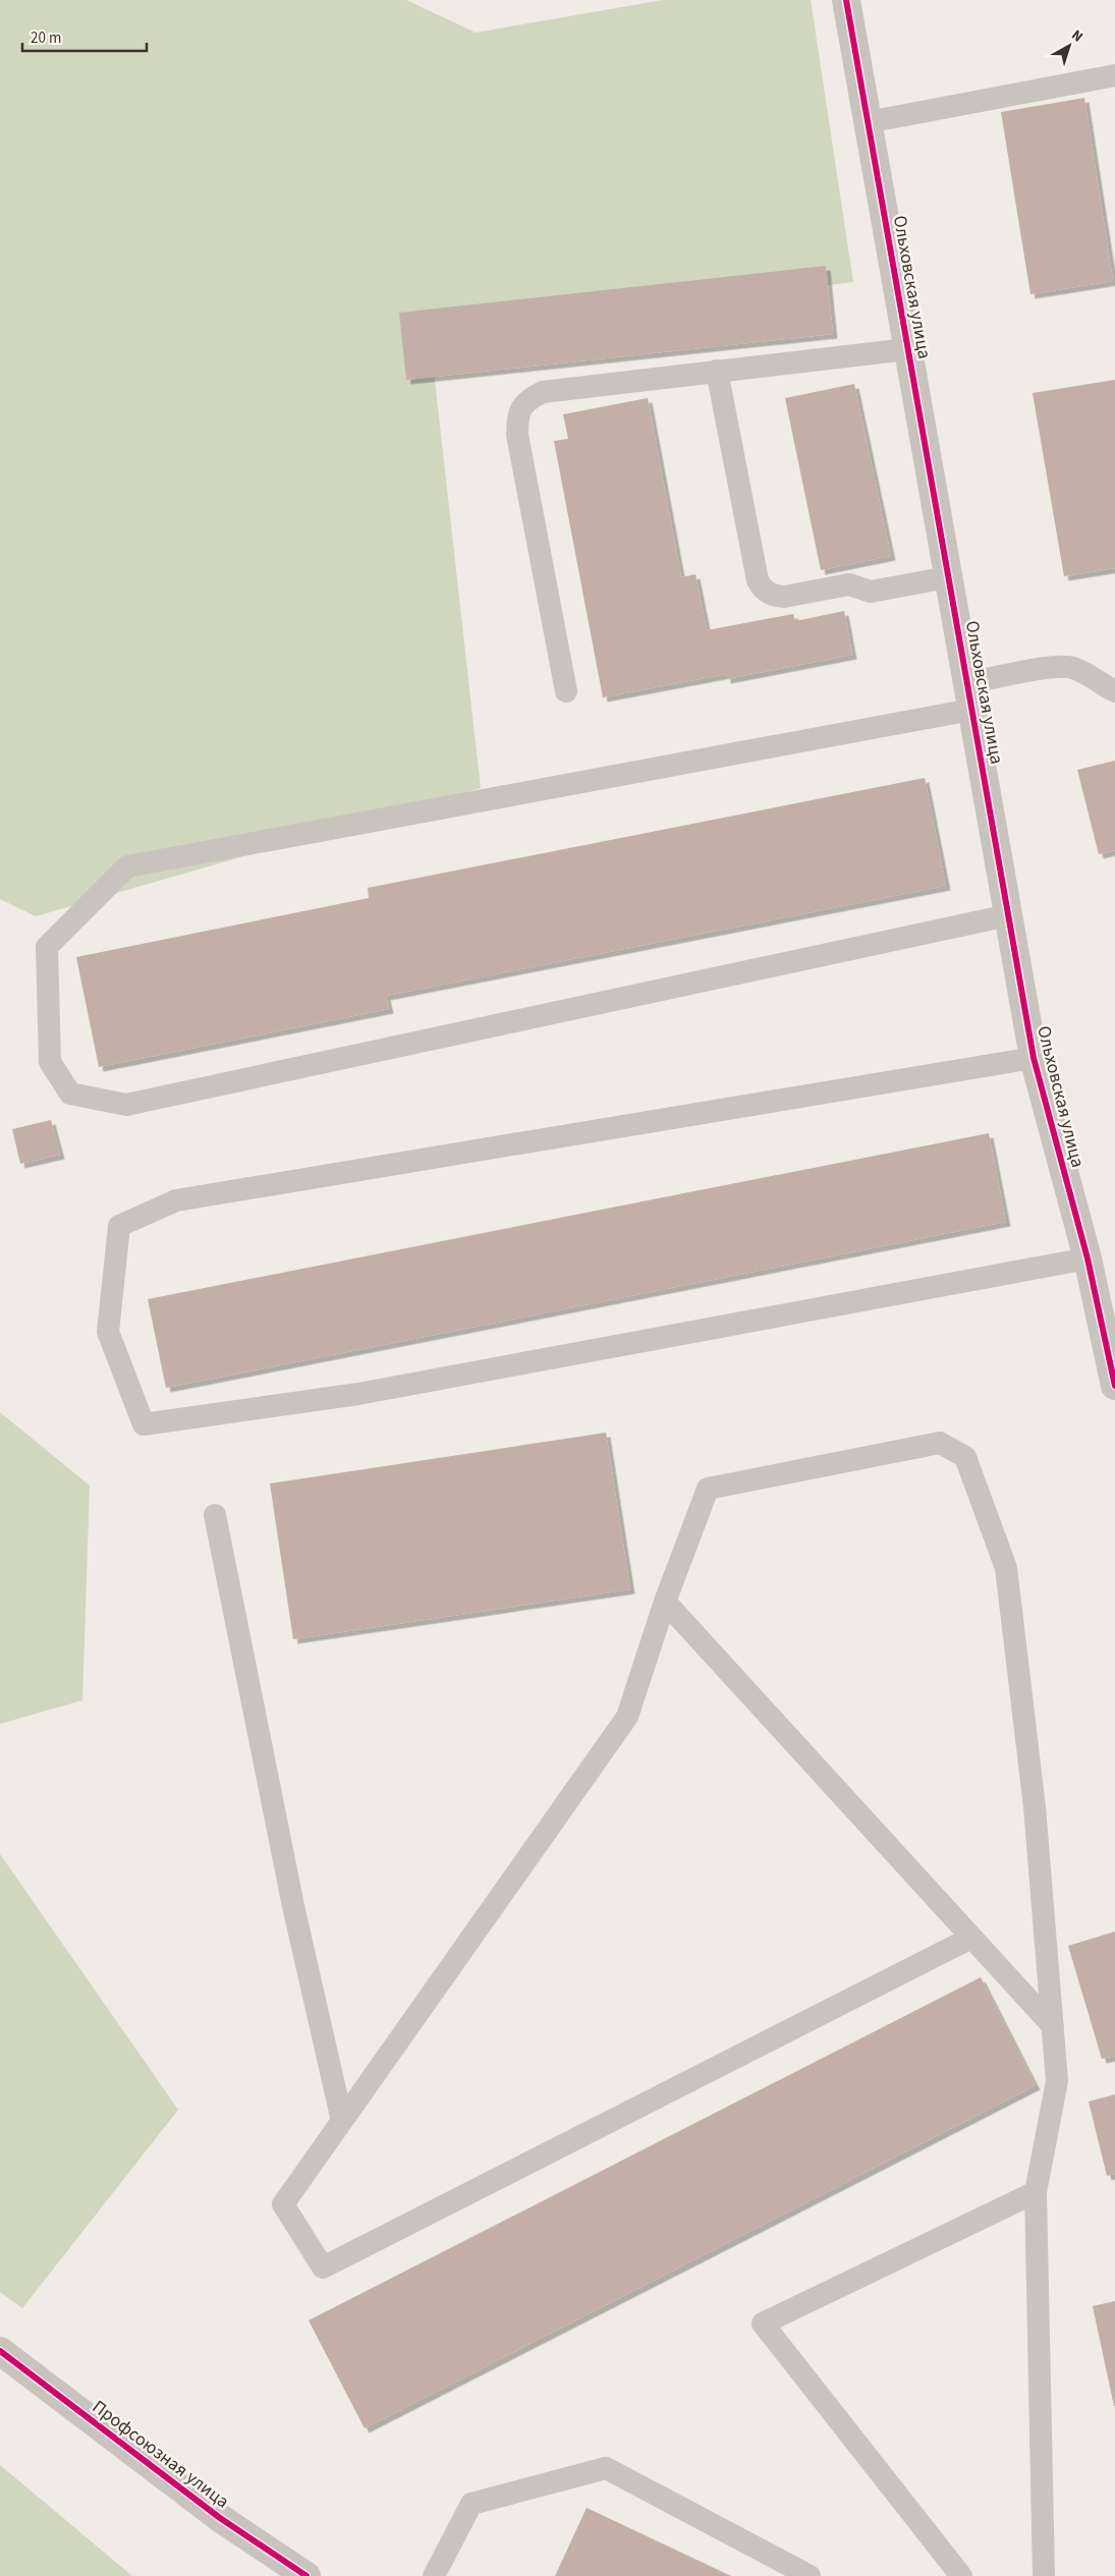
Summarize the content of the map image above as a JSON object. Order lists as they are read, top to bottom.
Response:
{
  "streets": {
    "street": ["Ольховская улица", "Профсоюзная улица"]
  },
  "scale_bar": "20 m",
  "north": "top right"
}
